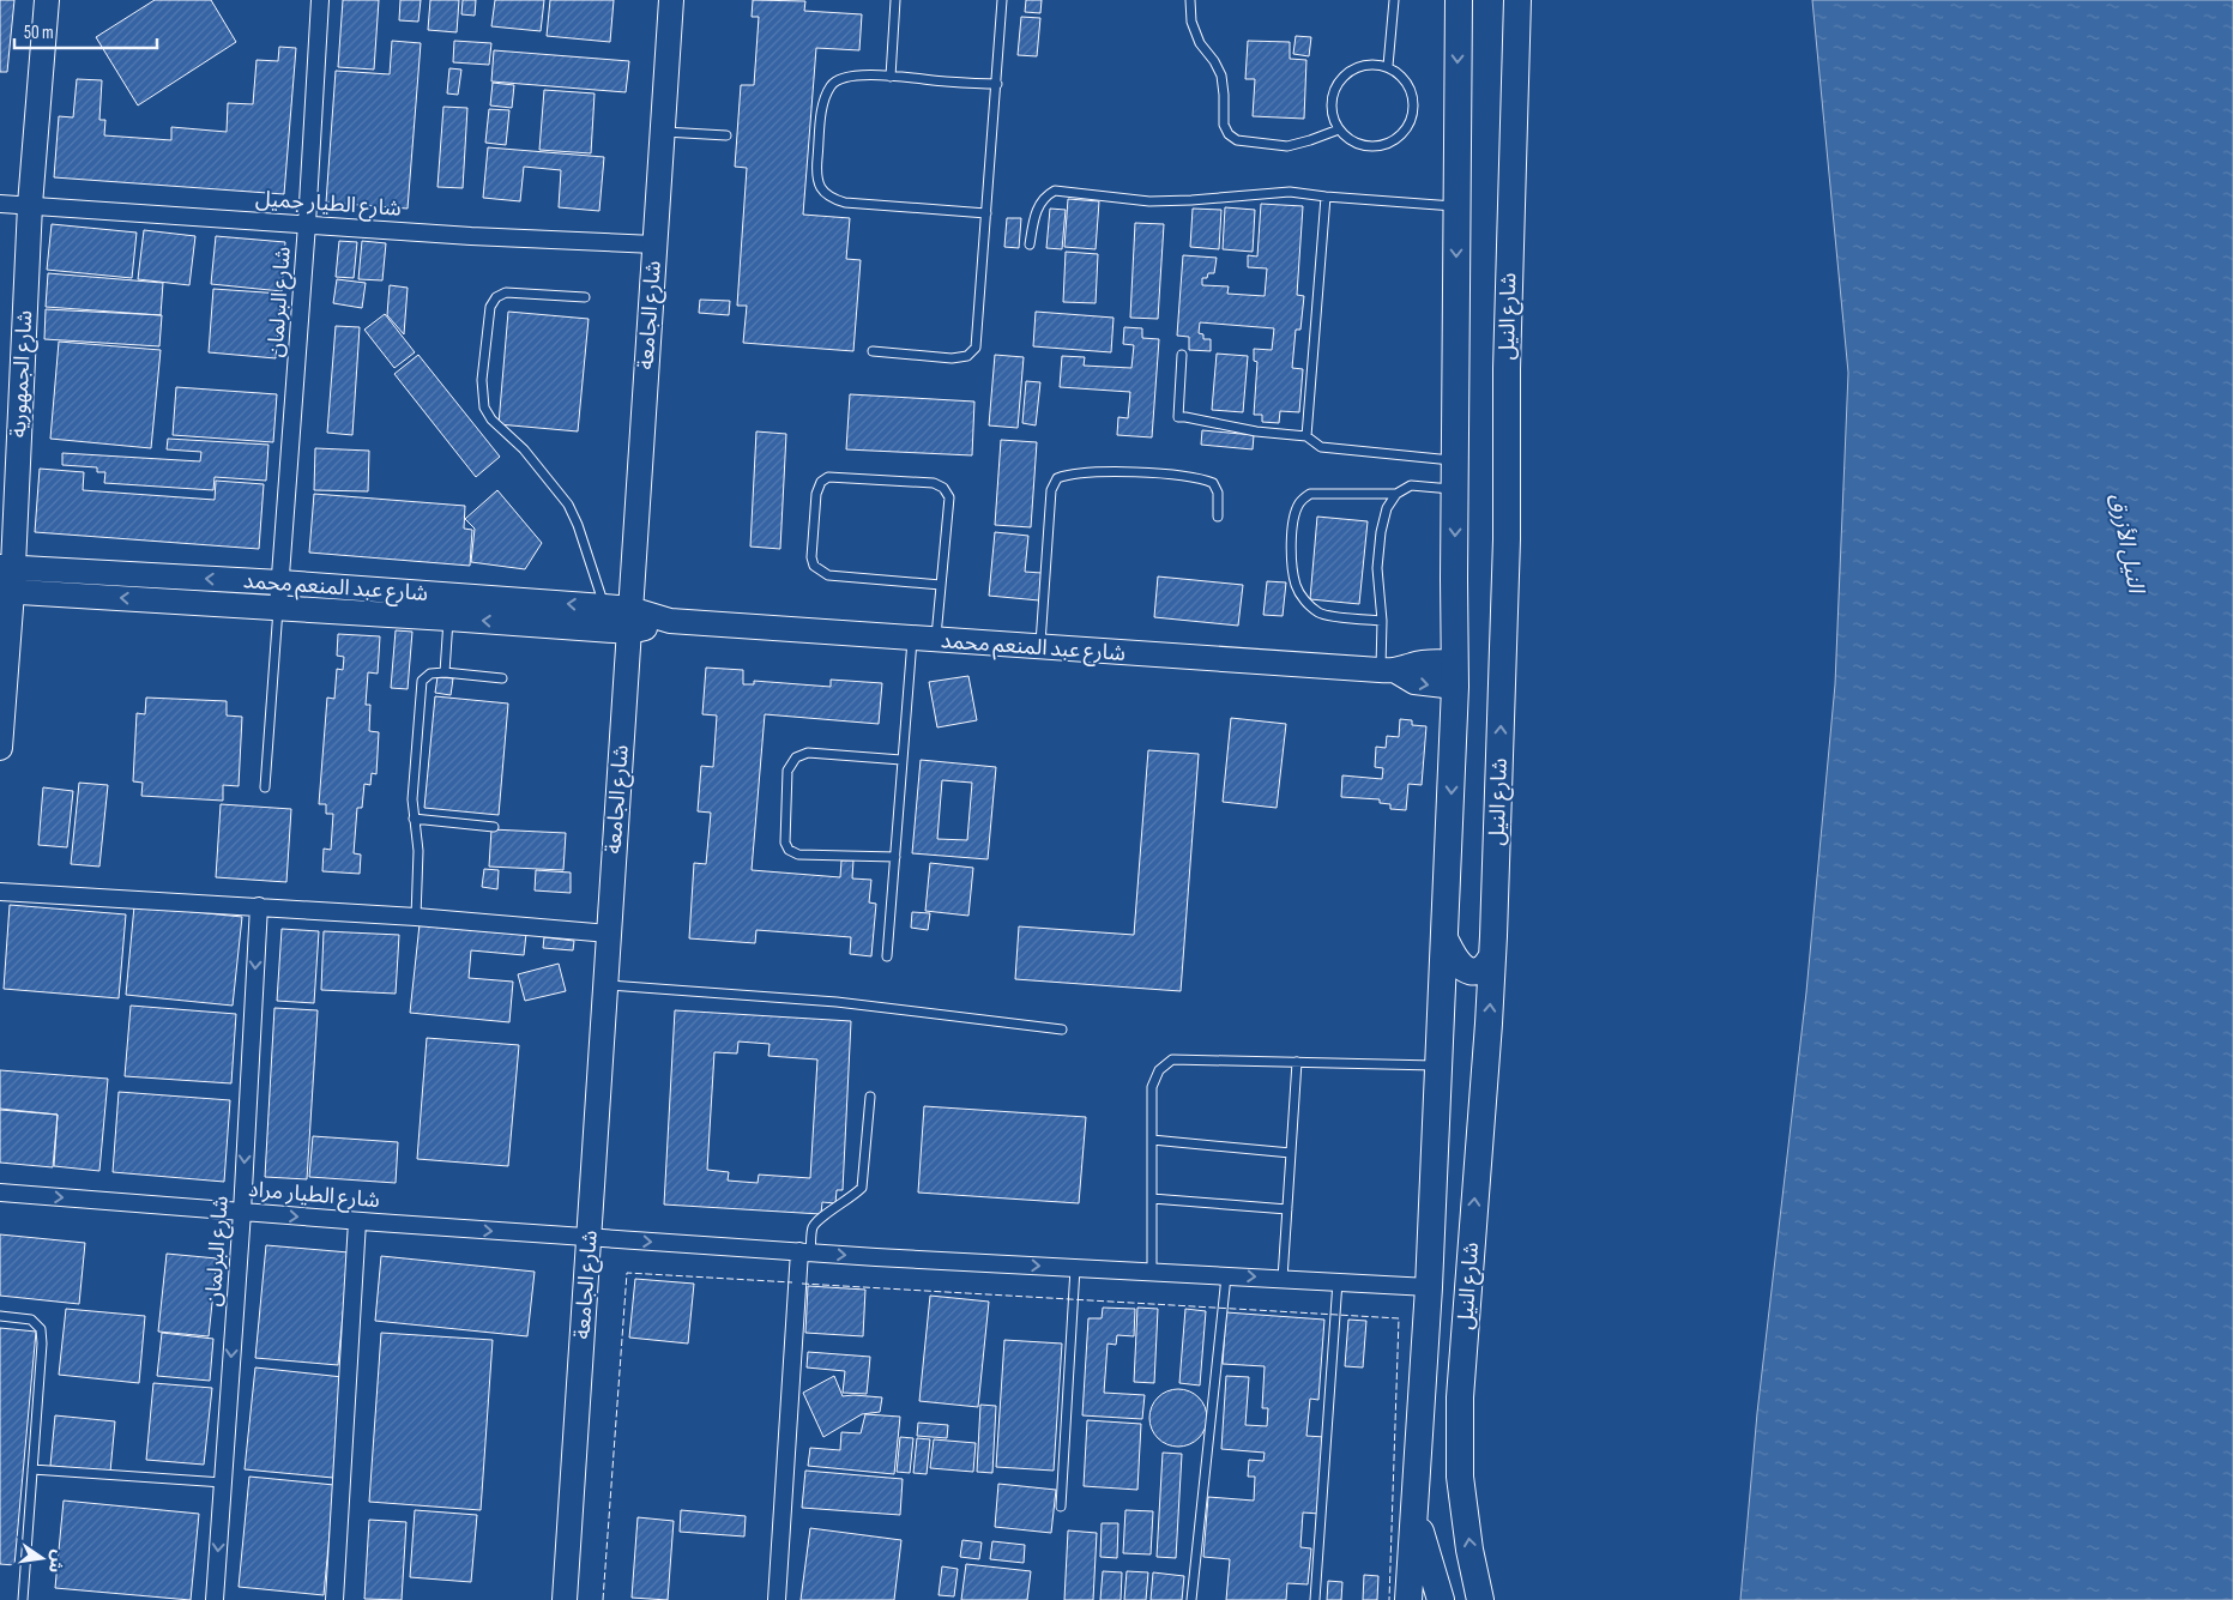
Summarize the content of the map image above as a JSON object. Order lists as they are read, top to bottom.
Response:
{
  "streets": {
    "main road": [
      "شارع الجامعة",
      "شارع النيل",
      "شارع الجمهورية",
      "شارع عبد المنعم محمد"
    ],
    "street": ["شارع الطيار جميل", "شارع البرلمان", "شارع الطيار مراد"]
  },
  "crossings": [
    ["شارع الطيار جميل", "شارع البرلمان"],
    ["شارع الطيار جميل", "شارع الجامعة"],
    ["شارع الطيار جميل", "شارع الجمهورية"],
    ["شارع البرلمان", "شارع عبد المنعم محمد"],
    ["شارع البرلمان", "شارع الطيار مراد"],
    ["شارع الجامعة", "شارع عبد المنعم محمد"],
    ["شارع الجامعة", "شارع الطيار مراد"],
    ["شارع النيل", "شارع عبد المنعم محمد"],
    ["شارع النيل", "شارع الطيار مراد"],
    ["شارع الجمهورية", "شارع عبد المنعم محمد"]
  ],
  "one_way": ["شارع عبد المنعم محمد", "شارع الطيار مراد"],
  "water": ["النيل الأزرق"],
  "scale_bar": "50 m",
  "north": "right"
}
